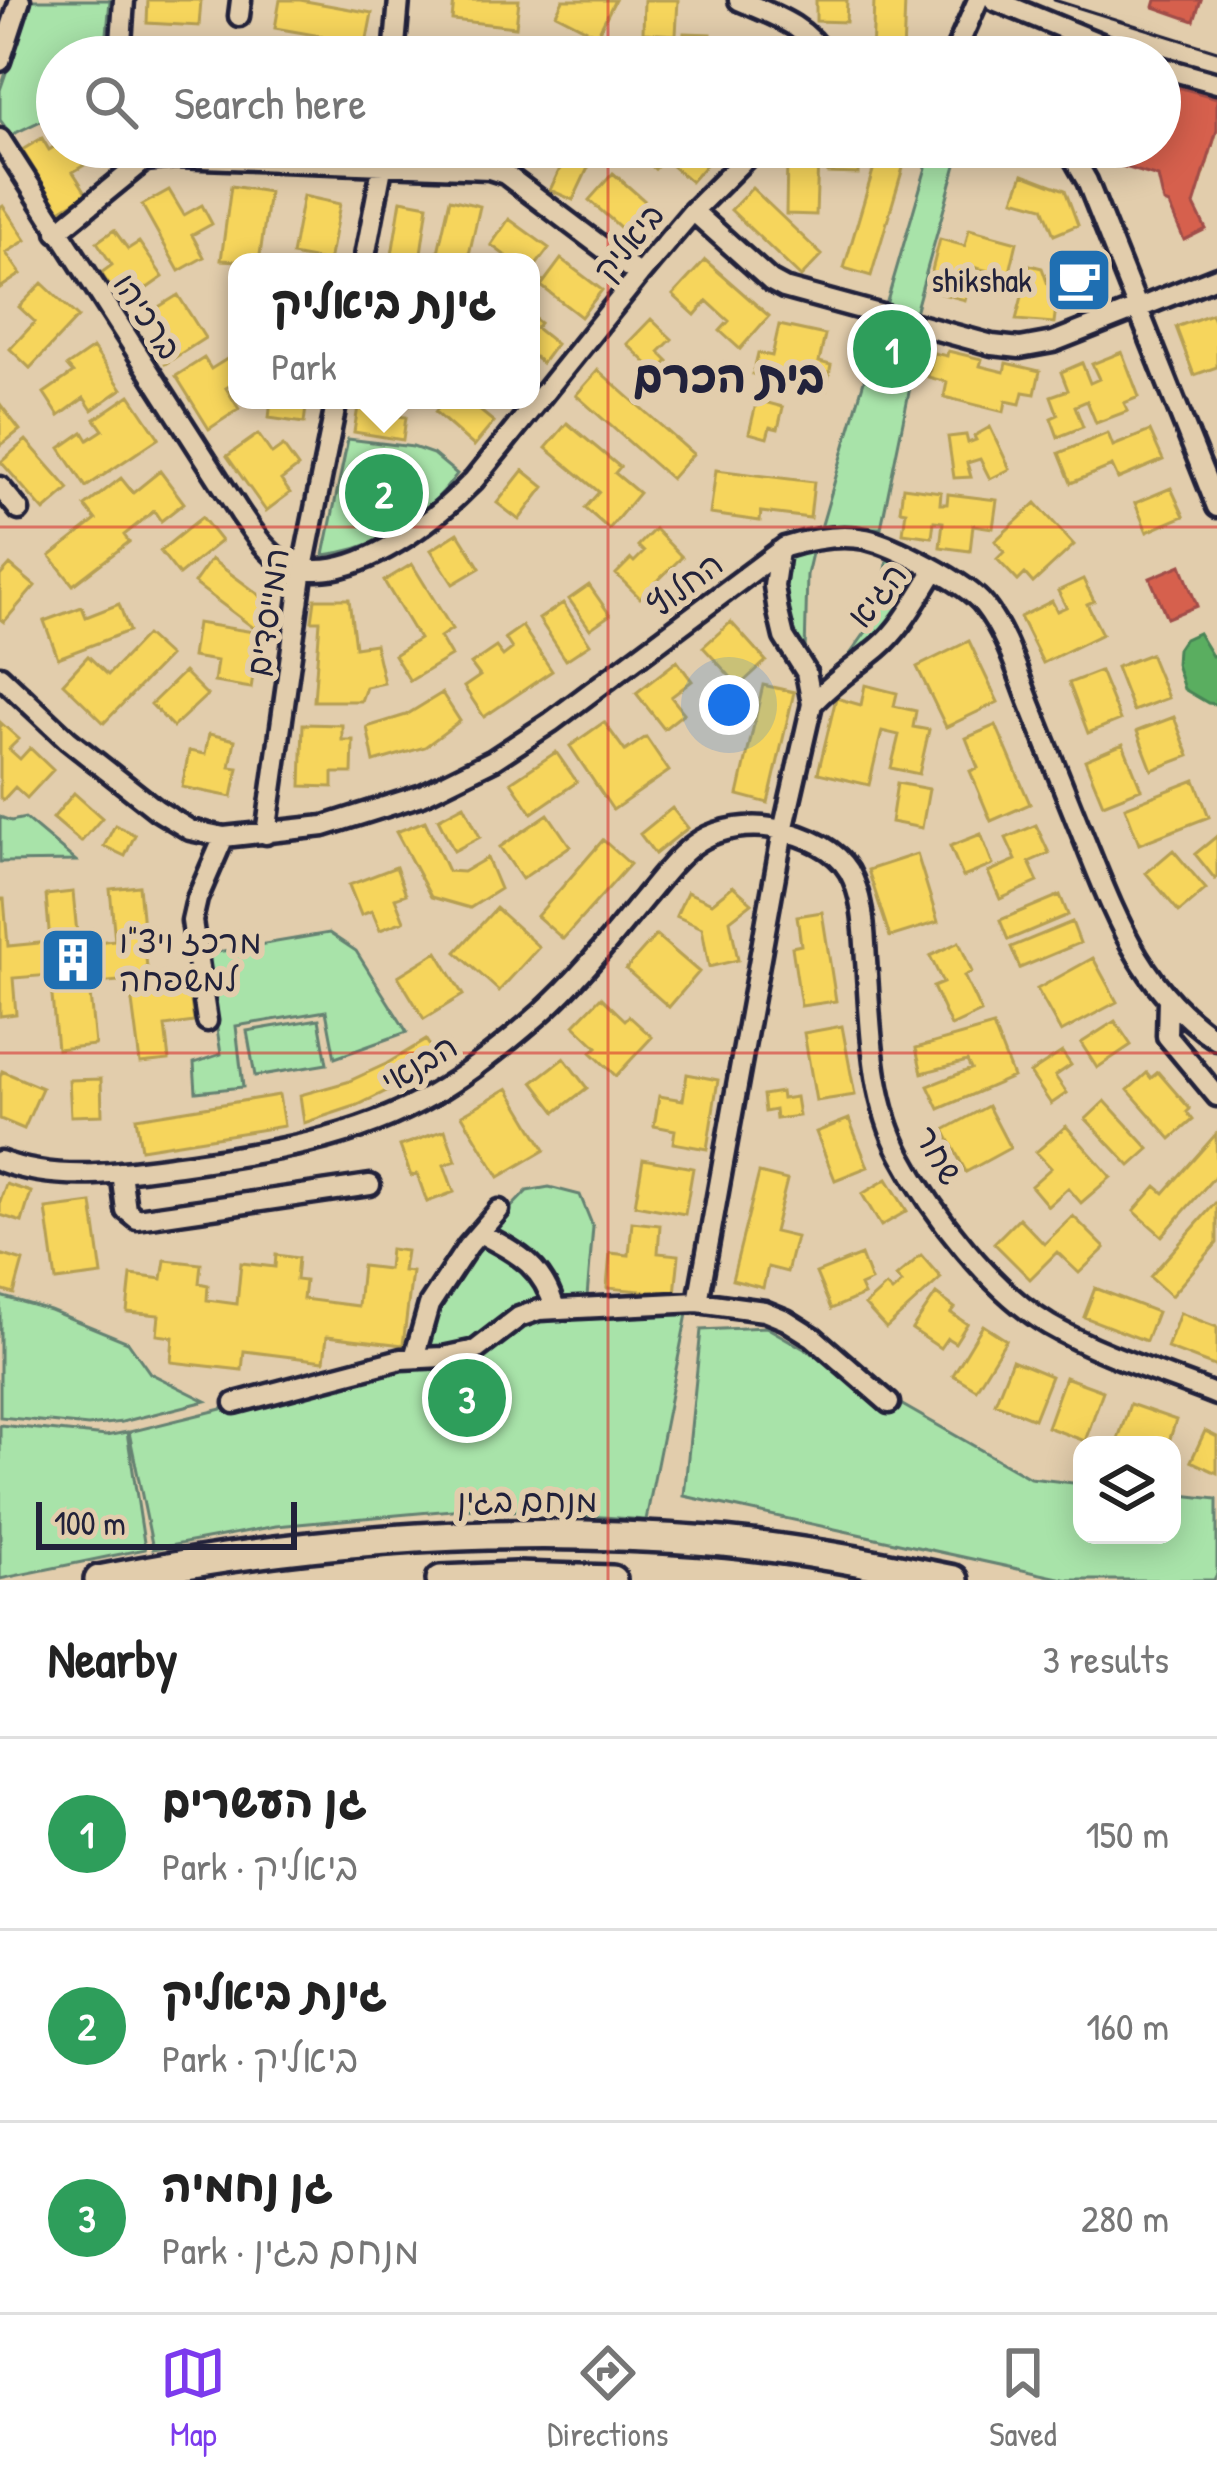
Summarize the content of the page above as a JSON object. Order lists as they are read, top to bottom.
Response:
{
  "streets": {
    "highway": ["מנחם בגין"],
    "street": [
      "ביאליק",
      "ברכיהו",
      "החלוץ",
      "הגיא",
      "המייסדים",
      "הבנאי",
      "שחר"
    ]
  },
  "crossings": [
    ["ביאליק", "ברכיהו"],
    ["ביאליק", "המייסדים"],
    ["ברכיהו", "המייסדים"],
    ["החלוץ", "הגיא"],
    ["החלוץ", "המייסדים"],
    ["הבנאי", "שחר"]
  ],
  "districts": ["בית הכרם"],
  "places": {
    "cafe": ["shikshak"],
    "building": ["מרכז ויצ\"ו למשפחה"]
  },
  "scale_bar": "100 m",
  "page": {
    "search": "Search here",
    "popup": ["גינת ביאליק", "Park"],
    "pins": ["1", "2", "3"],
    "scale": "100 m",
    "heading": ["Nearby", "3 results"],
    "list": [
      {
        "mark": "1",
        "name": "גן העשרים",
        "note": "Park · ביאליק",
        "value": "150 m"
      },
      {
        "mark": "2",
        "name": "גינת ביאליק",
        "note": "Park · ביאליק",
        "value": "160 m"
      },
      {
        "mark": "3",
        "name": "גן נחמיה",
        "note": "Park · מנחם בגין",
        "value": "280 m"
      }
    ],
    "nav": ["Map", "Directions", "Saved"]
  }
}
